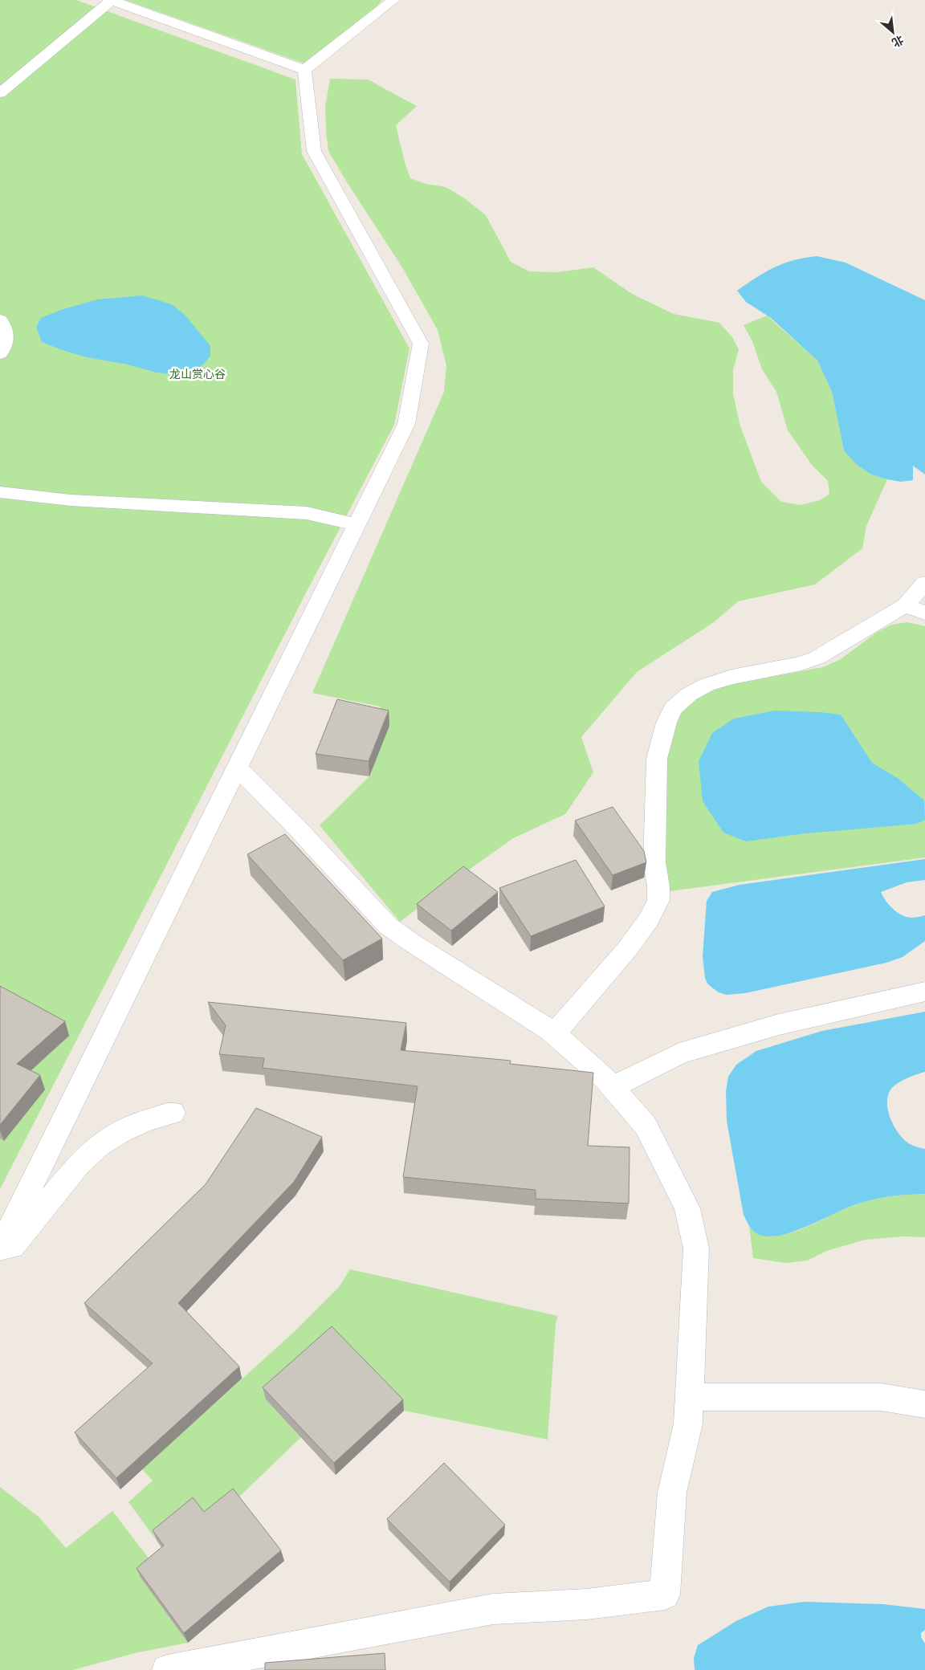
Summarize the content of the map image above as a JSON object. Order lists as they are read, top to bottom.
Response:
{
  "parks": ["龙山赏心谷"],
  "north": "bottom right"
}
